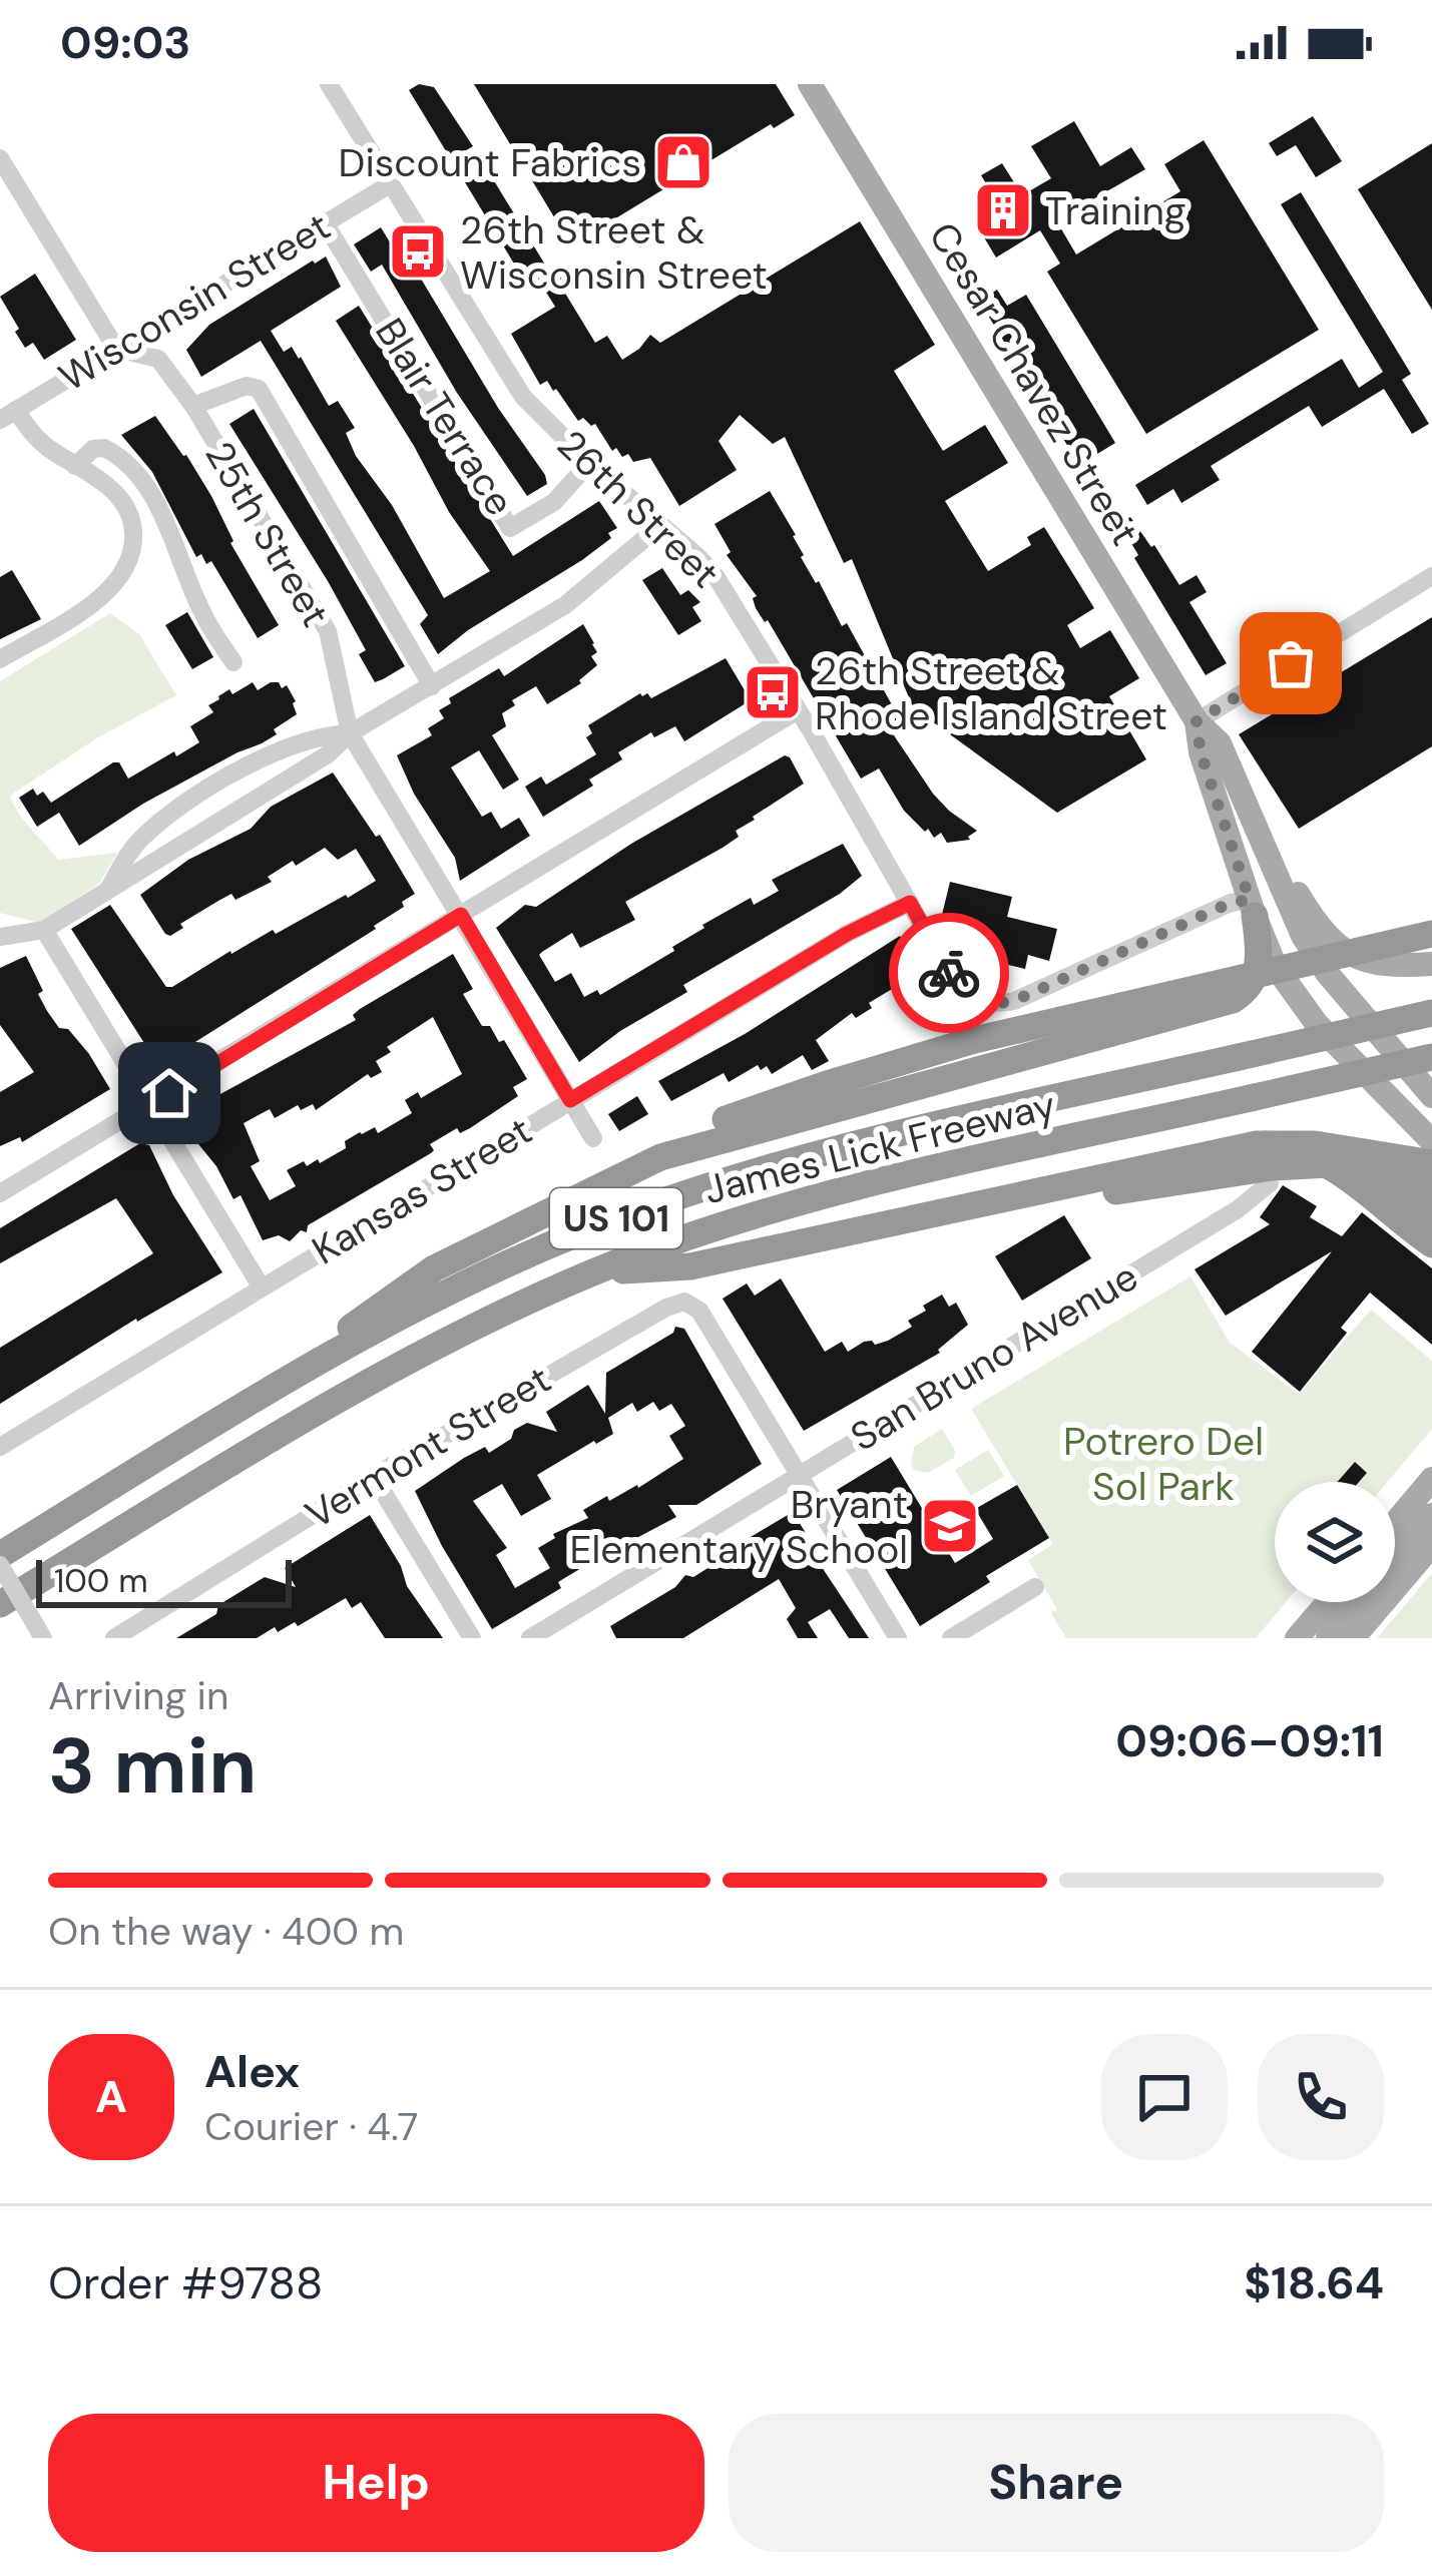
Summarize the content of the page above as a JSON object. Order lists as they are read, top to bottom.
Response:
{
  "streets": {
    "highway": ["James Lick Freeway", "US 101"],
    "main road": ["Cesar Chavez Street"],
    "street": [
      "Wisconsin Street",
      "Blair Terrace",
      "26th Street",
      "25th Street",
      "Kansas Street",
      "San Bruno Avenue",
      "Vermont Street"
    ]
  },
  "crossings": [
    ["Wisconsin Street", "Blair Terrace"],
    ["Wisconsin Street", "26th Street"],
    ["Wisconsin Street", "25th Street"],
    ["Cesar Chavez Street", "26th Street"],
    ["Blair Terrace", "26th Street"],
    ["26th Street", "Kansas Street"],
    ["25th Street", "Kansas Street"],
    ["San Bruno Avenue", "Vermont Street"]
  ],
  "parks": ["Potrero Del Sol Park"],
  "places": {
    "shop": ["Discount Fabrics"],
    "building": ["Training"],
    "bus stop": ["26th Street & Wisconsin Street", "26th Street & Rhode Island Street"],
    "school or university": ["Bryant Elementary School"]
  },
  "scale_bar": "100 m",
  "page": {
    "status": "09:03",
    "scale": "100 m",
    "heading": ["3 min", "Arriving in", "09:06–09:11"],
    "panel": [
      "Alex",
      "Courier · 4.7",
      "Order #9788",
      "$18.64"
    ],
    "bar": "On the way · 400 m",
    "round": "A",
    "buttons": ["Help", "Share"]
  }
}
